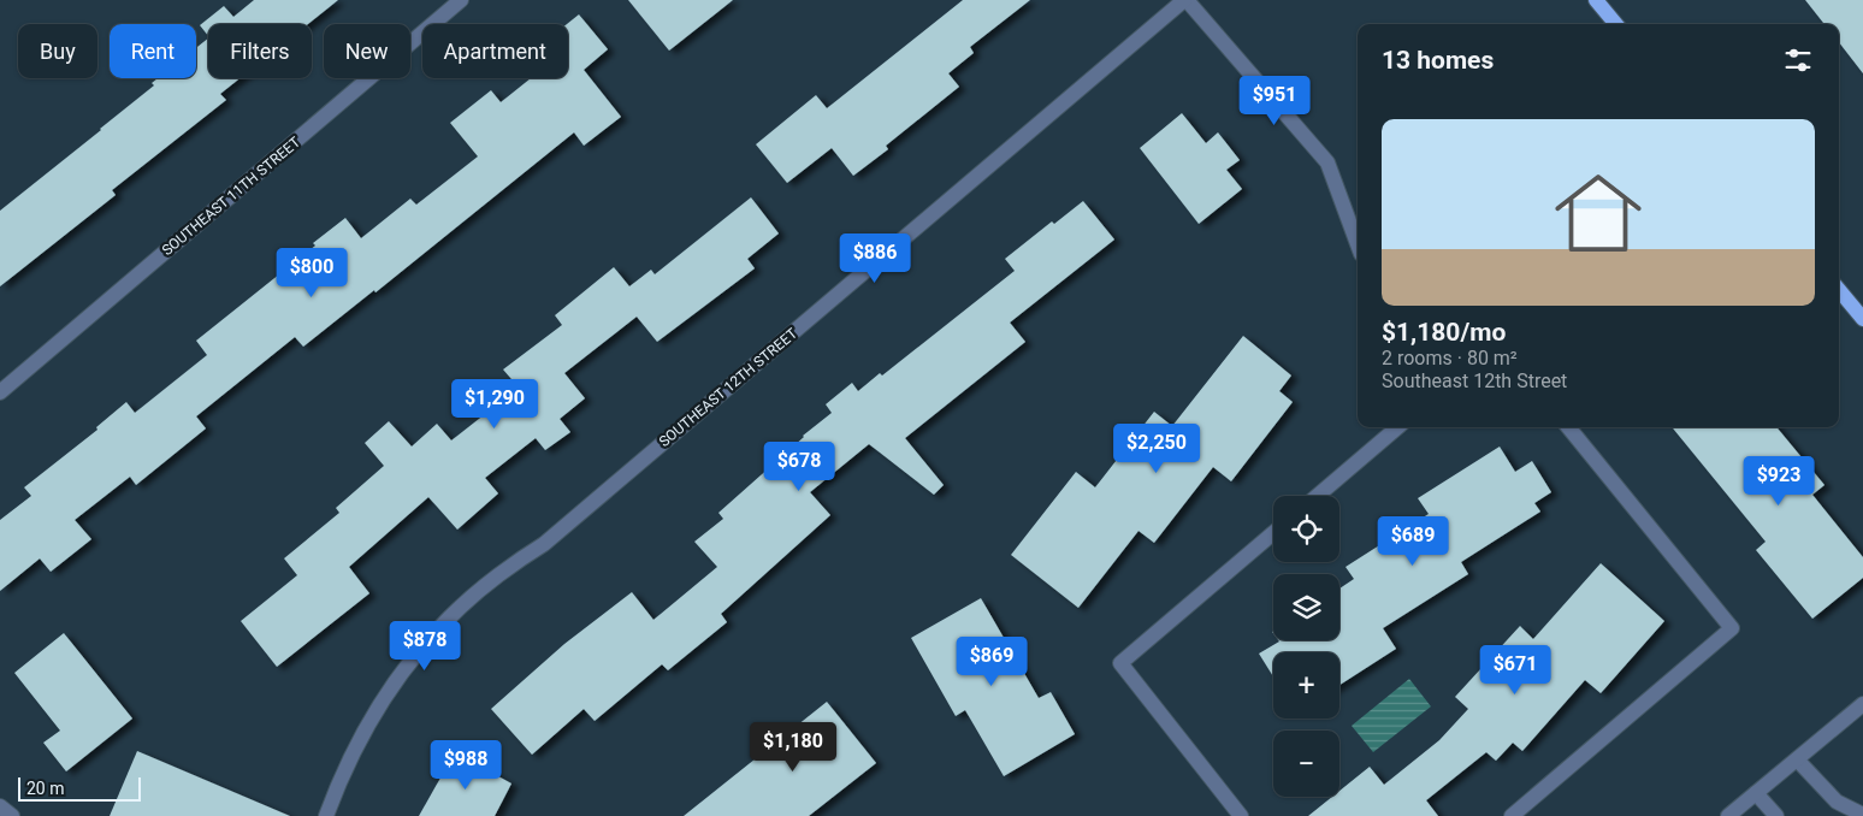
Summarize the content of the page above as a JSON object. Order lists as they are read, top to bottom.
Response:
{
  "streets": {
    "street": ["SOUTHEAST 11TH STREET", "SOUTHEAST 12TH STREET"]
  },
  "scale_bar": "20 m",
  "page": {
    "chip": [
      "Buy",
      "Rent",
      "Filters",
      "New",
      "Apartment"
    ],
    "heading": "13 homes",
    "price": [
      "$951",
      "$886",
      "$800",
      "$1,290",
      "$2,250",
      "$678",
      "$923",
      "$689",
      "$878",
      "$869",
      "$671",
      "$1,180",
      "$988"
    ],
    "list": [
      {
        "name": "$1,180/mo",
        "note": "2 rooms · 80 m² · Southeast 12th Street"
      }
    ],
    "map_buttons": ["+", "−"],
    "scale": "20 m"
  }
}
